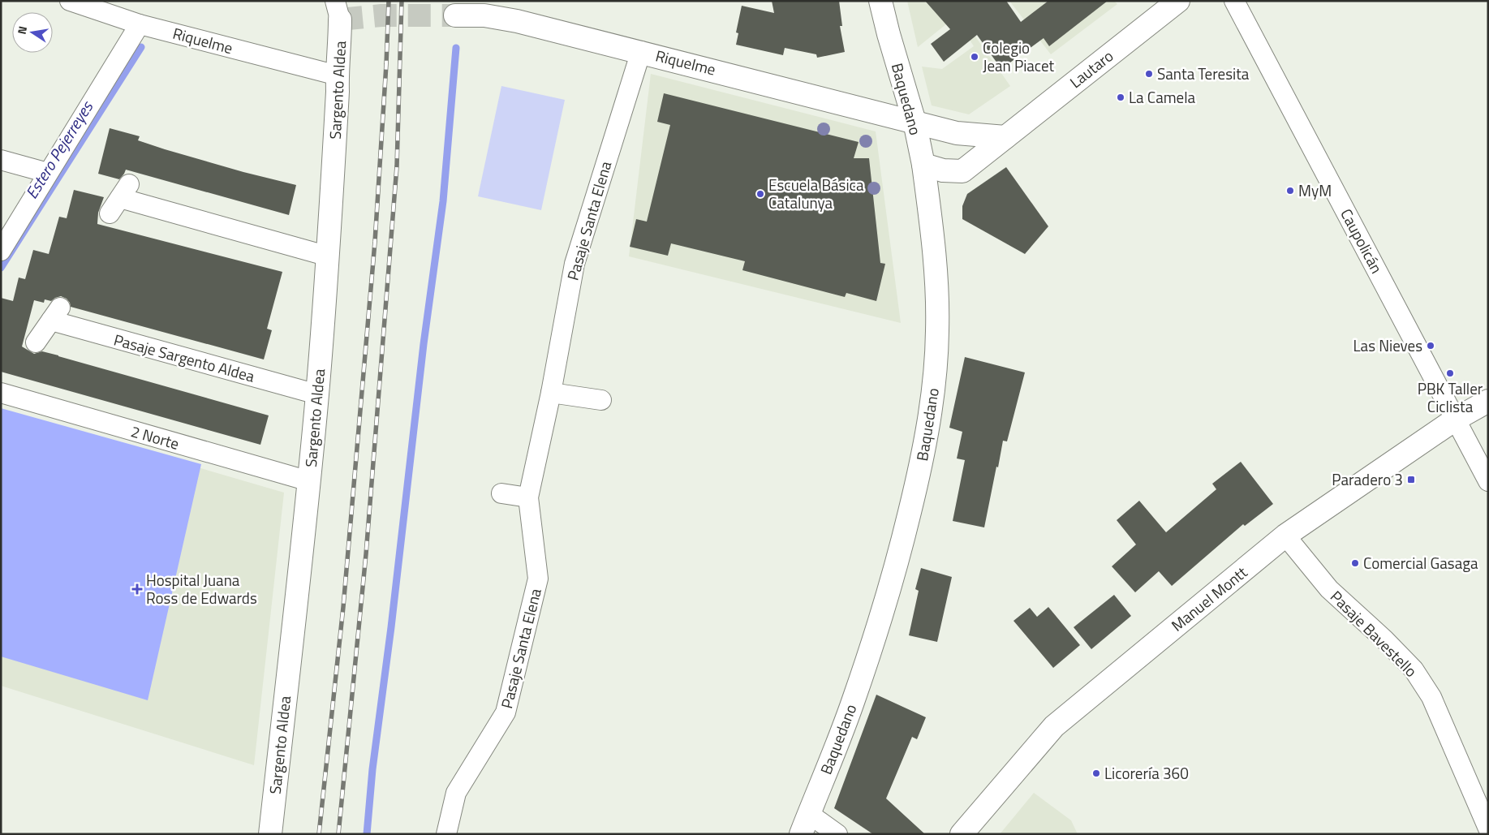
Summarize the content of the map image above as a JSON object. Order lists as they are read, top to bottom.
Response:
{
  "streets": {
    "main road": [
      "Riquelme",
      "Lautaro",
      "Sargento Aldea",
      "Baquedano",
      "Manuel Montt"
    ],
    "street": [
      "Pasaje Santa Elena",
      "Caupolicán",
      "Pasaje Sargento Aldea",
      "2 Norte",
      "Pasaje Bavestello"
    ]
  },
  "crossings": [
    ["Riquelme", "Sargento Aldea"],
    ["Riquelme", "Baquedano"],
    ["Riquelme", "Pasaje Santa Elena"],
    ["Lautaro", "Baquedano"],
    ["Sargento Aldea", "Pasaje Sargento Aldea"],
    ["Sargento Aldea", "2 Norte"],
    ["Caupolicán", "Manuel Montt"],
    ["Manuel Montt", "Pasaje Bavestello"]
  ],
  "water": ["Estero Pejerreyes"],
  "places": {
    "other": [
      "Colegio Jean Piacet",
      "Santa Teresita",
      "La Camela",
      "MyM",
      "Escuela Básica Catalunya",
      "Las Nieves",
      "PBK Taller Ciclista",
      "Comercial Gasaga",
      "Licorería 360"
    ],
    "transit": ["Paradero 3"],
    "health": ["Hospital Juana Ross de Edwards"]
  },
  "north": "left"
}
